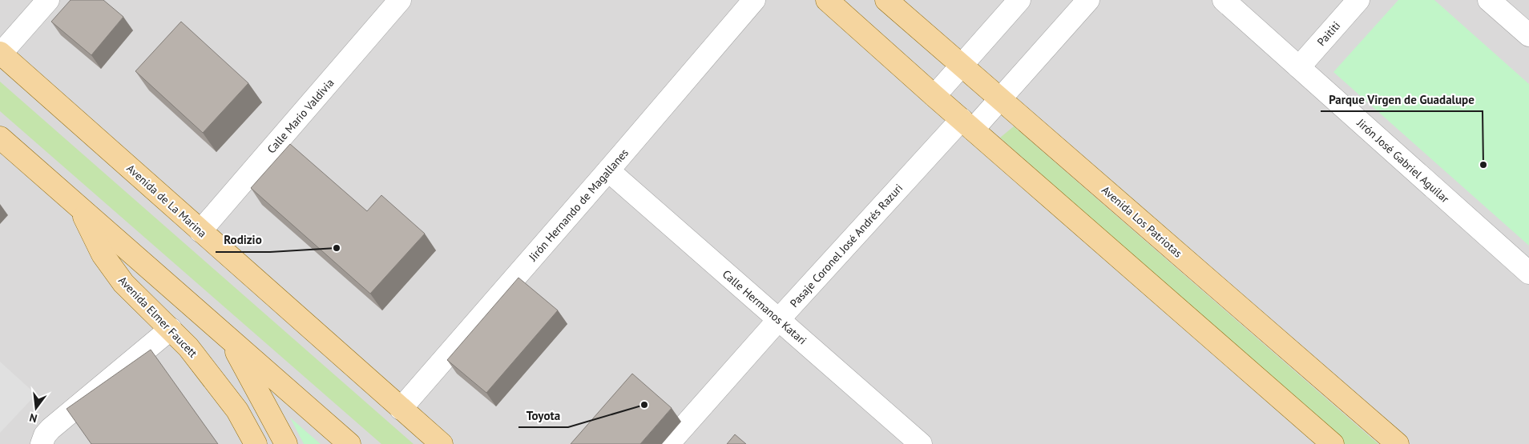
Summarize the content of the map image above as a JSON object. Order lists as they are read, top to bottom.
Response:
{
  "streets": {
    "main road": ["Avenida de La Marina", "Avenida Los Patriotas", "Avenida Elmer Faucett"],
    "street": [
      "Paititi",
      "Calle Mario Valdivia",
      "Jirón José Gabriel Aguilar",
      "Jirón Hernando de Magallanes",
      "Pasaje Coronel José Andrés Razuri",
      "Calle Hermanos Katari"
    ]
  },
  "crossings": [
    ["Paititi", "Jirón José Gabriel Aguilar"],
    ["Calle Mario Valdivia", "Avenida de La Marina"],
    ["Avenida de La Marina", "Jirón Hernando de Magallanes"],
    ["Jirón Hernando de Magallanes", "Calle Hermanos Katari"],
    ["Avenida Los Patriotas", "Pasaje Coronel José Andrés Razuri"],
    ["Pasaje Coronel José Andrés Razuri", "Calle Hermanos Katari"]
  ],
  "places": ["Parque Virgen de Guadalupe", "Rodizio", "Toyota"],
  "north": "bottom"
}
